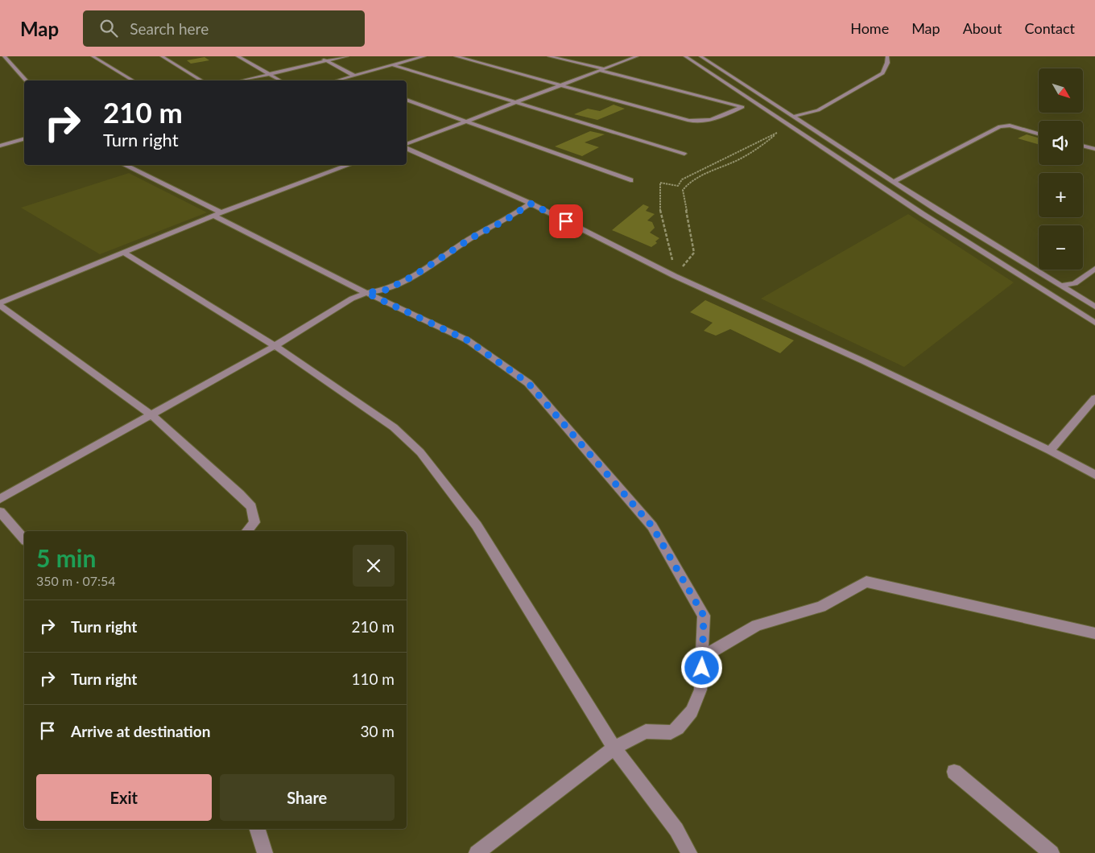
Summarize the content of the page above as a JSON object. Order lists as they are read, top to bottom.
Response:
{
  "north": "bottom right",
  "page": {
    "header": "Map",
    "search": "Search here",
    "nav": [
      "Home",
      "Map",
      "About",
      "Contact"
    ],
    "map_buttons": ["+", "−"],
    "turn": ["210 m", "Turn right"],
    "heading": ["5 min", "350 m · 07:54"],
    "list": [
      {
        "name": "Turn right",
        "value": "210 m"
      },
      {
        "name": "Turn right",
        "value": "110 m"
      },
      {
        "name": "Arrive at destination",
        "value": "30 m"
      }
    ],
    "buttons": ["Exit", "Share"]
  }
}
